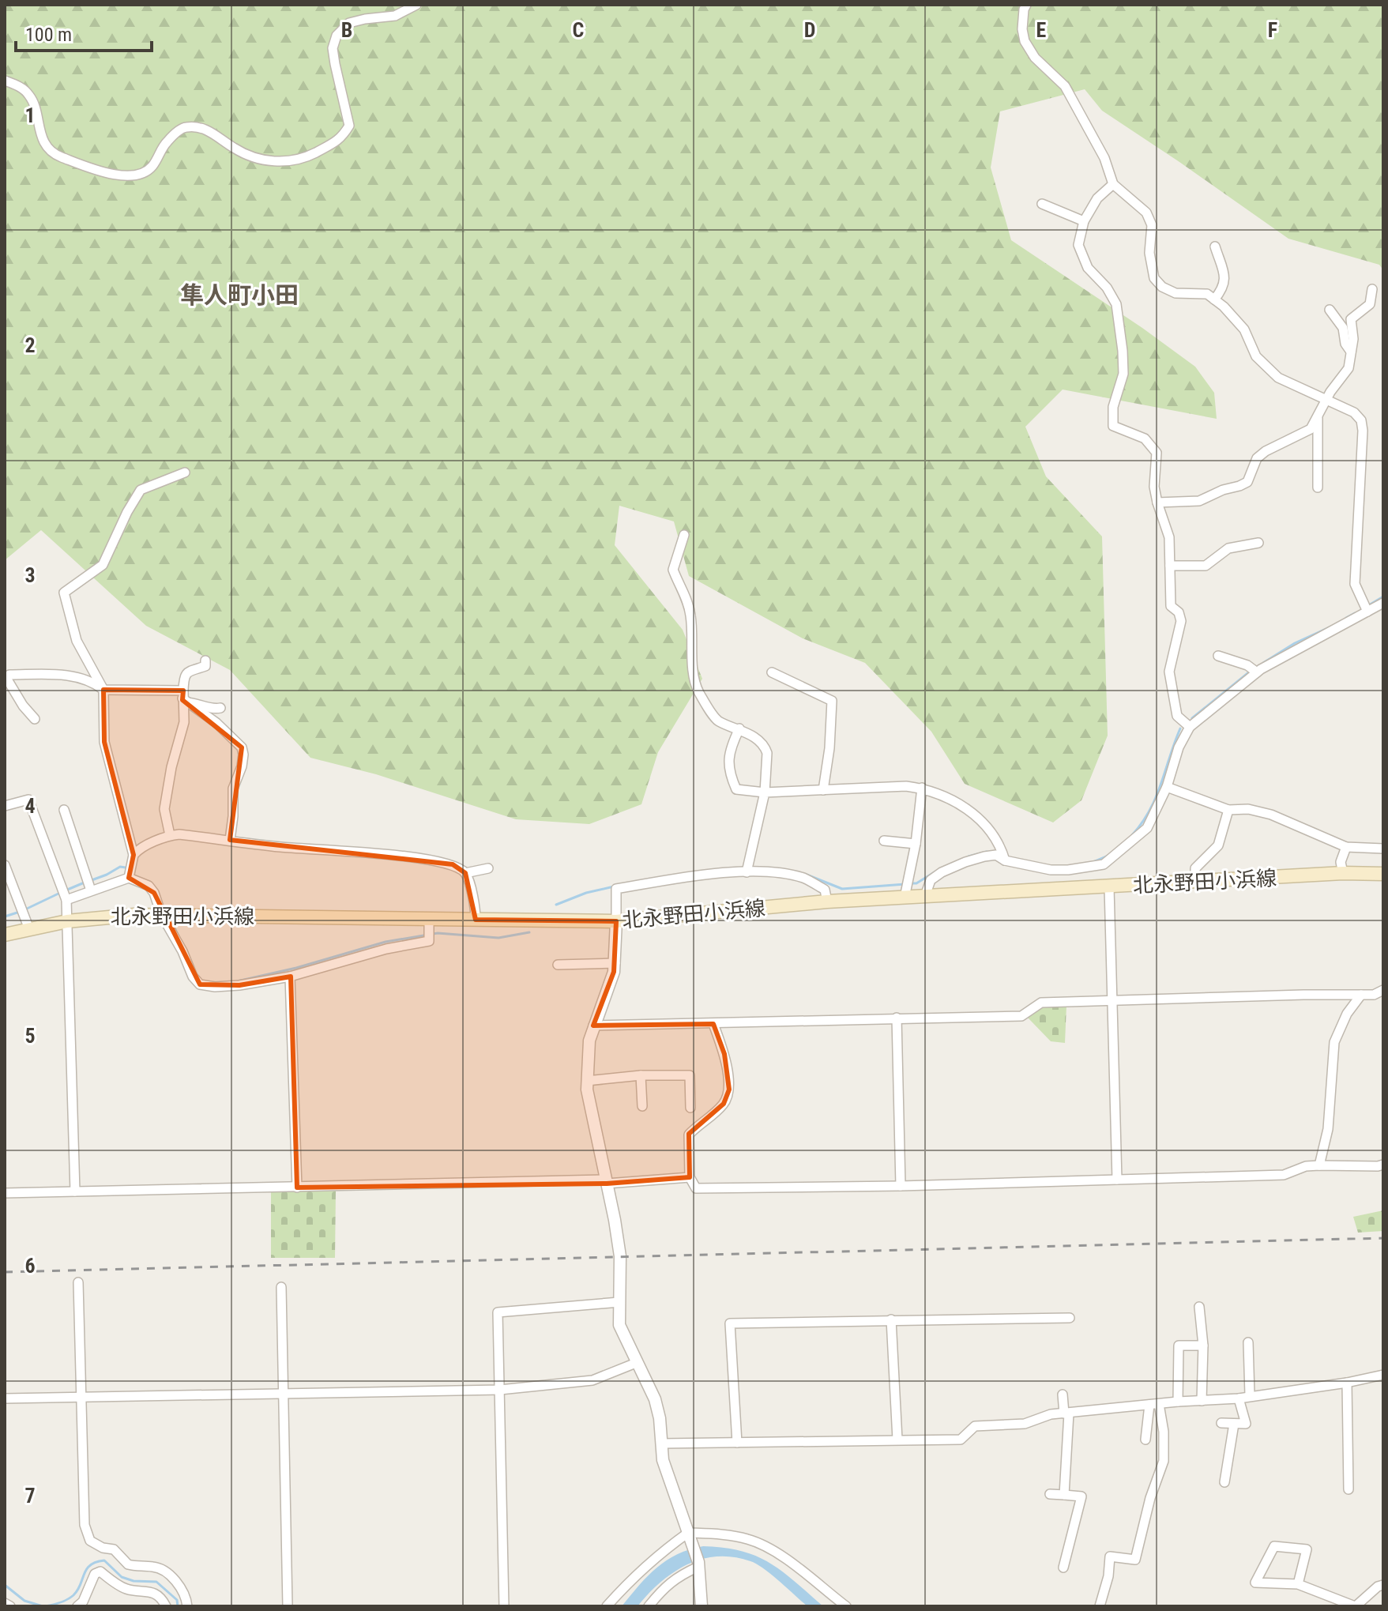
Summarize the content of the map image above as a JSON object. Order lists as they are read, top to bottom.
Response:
{
  "streets": {
    "main road": ["北永野田小浜線"]
  },
  "districts": ["隼人町小田"],
  "scale_bar": "100 m",
  "grid": {
    "columns": [
      "B",
      "C",
      "D",
      "E",
      "F"
    ],
    "rows": [
      "1",
      "2",
      "3",
      "4",
      "5",
      "6",
      "7"
    ]
  }
}
